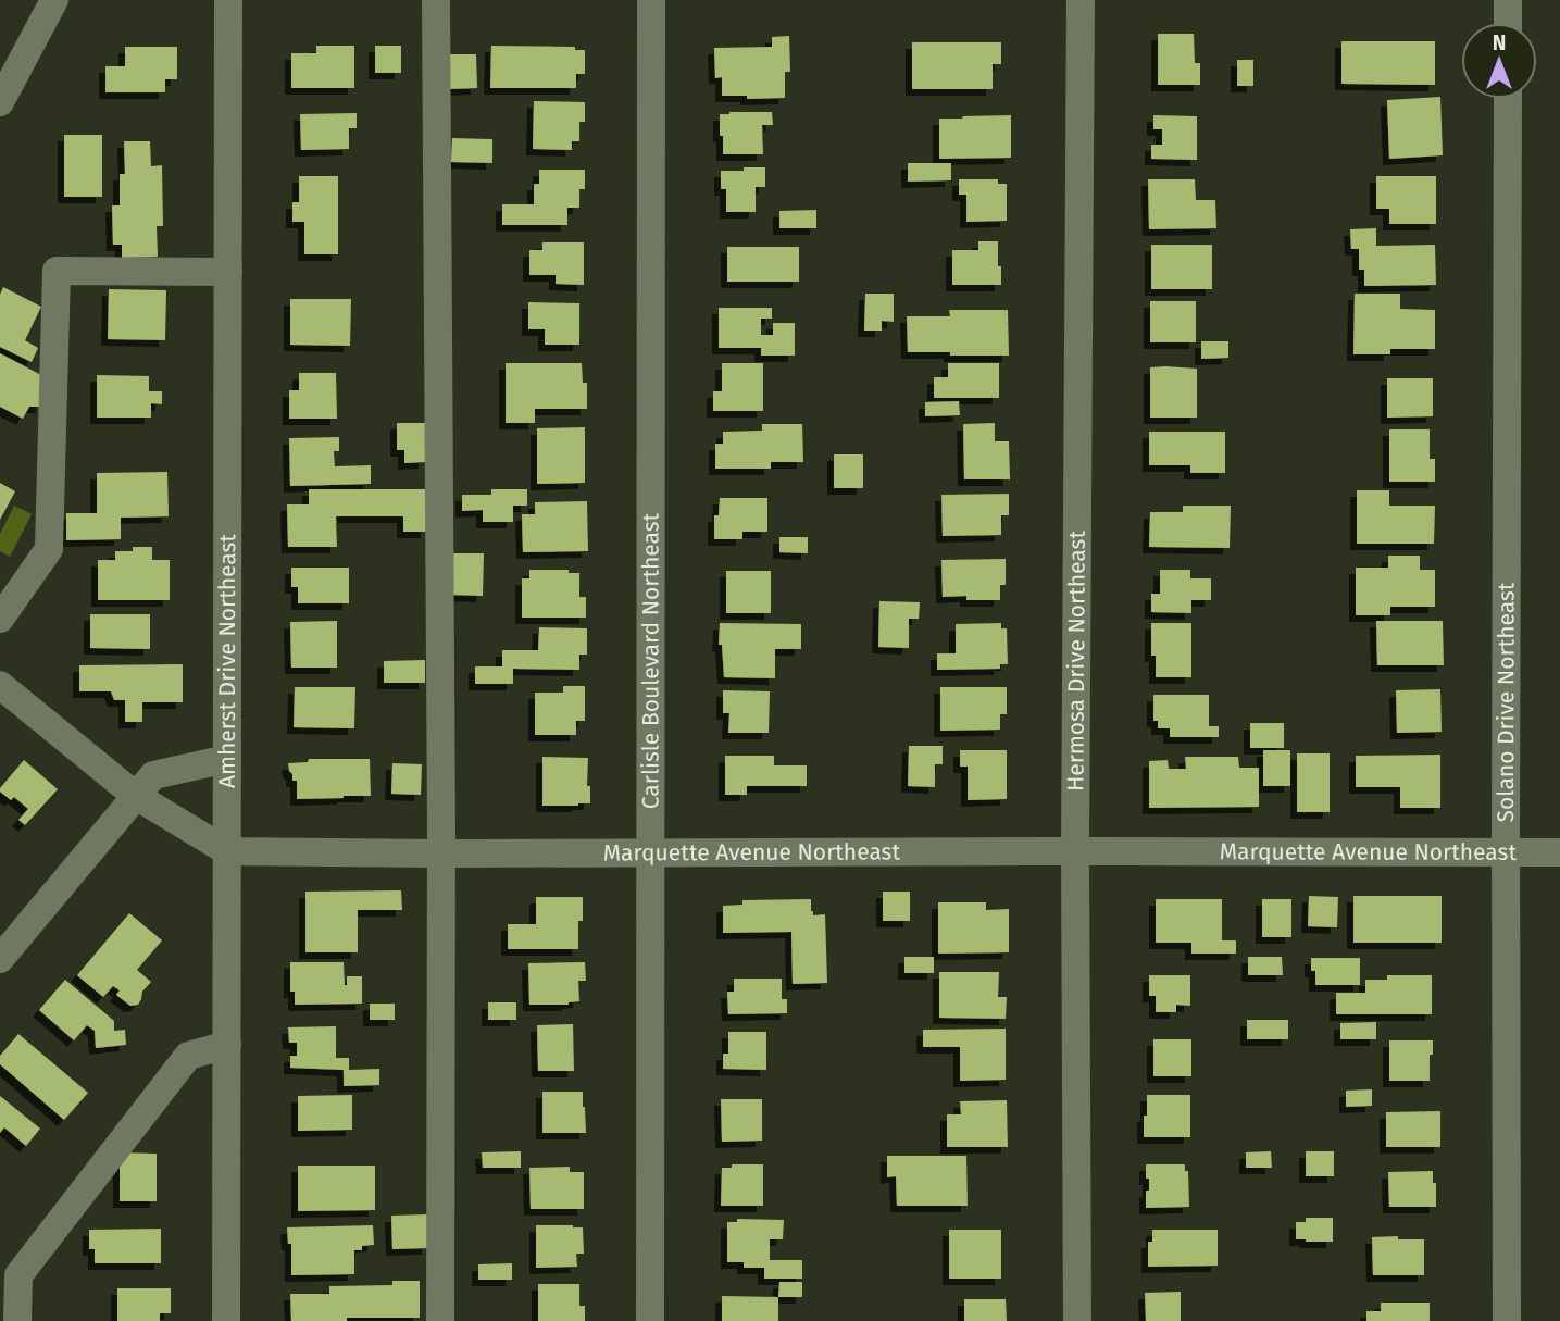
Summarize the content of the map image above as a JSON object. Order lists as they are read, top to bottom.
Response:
{
  "streets": {
    "street": [
      "Amherst Drive Northeast",
      "Hermosa Drive Northeast",
      "Carlisle Boulevard Northeast",
      "Solano Drive Northeast",
      "Marquette Avenue Northeast"
    ]
  },
  "crossings": [
    ["Amherst Drive Northeast", "Marquette Avenue Northeast"],
    ["Hermosa Drive Northeast", "Marquette Avenue Northeast"],
    ["Carlisle Boulevard Northeast", "Marquette Avenue Northeast"],
    ["Solano Drive Northeast", "Marquette Avenue Northeast"]
  ],
  "north": "top"
}
